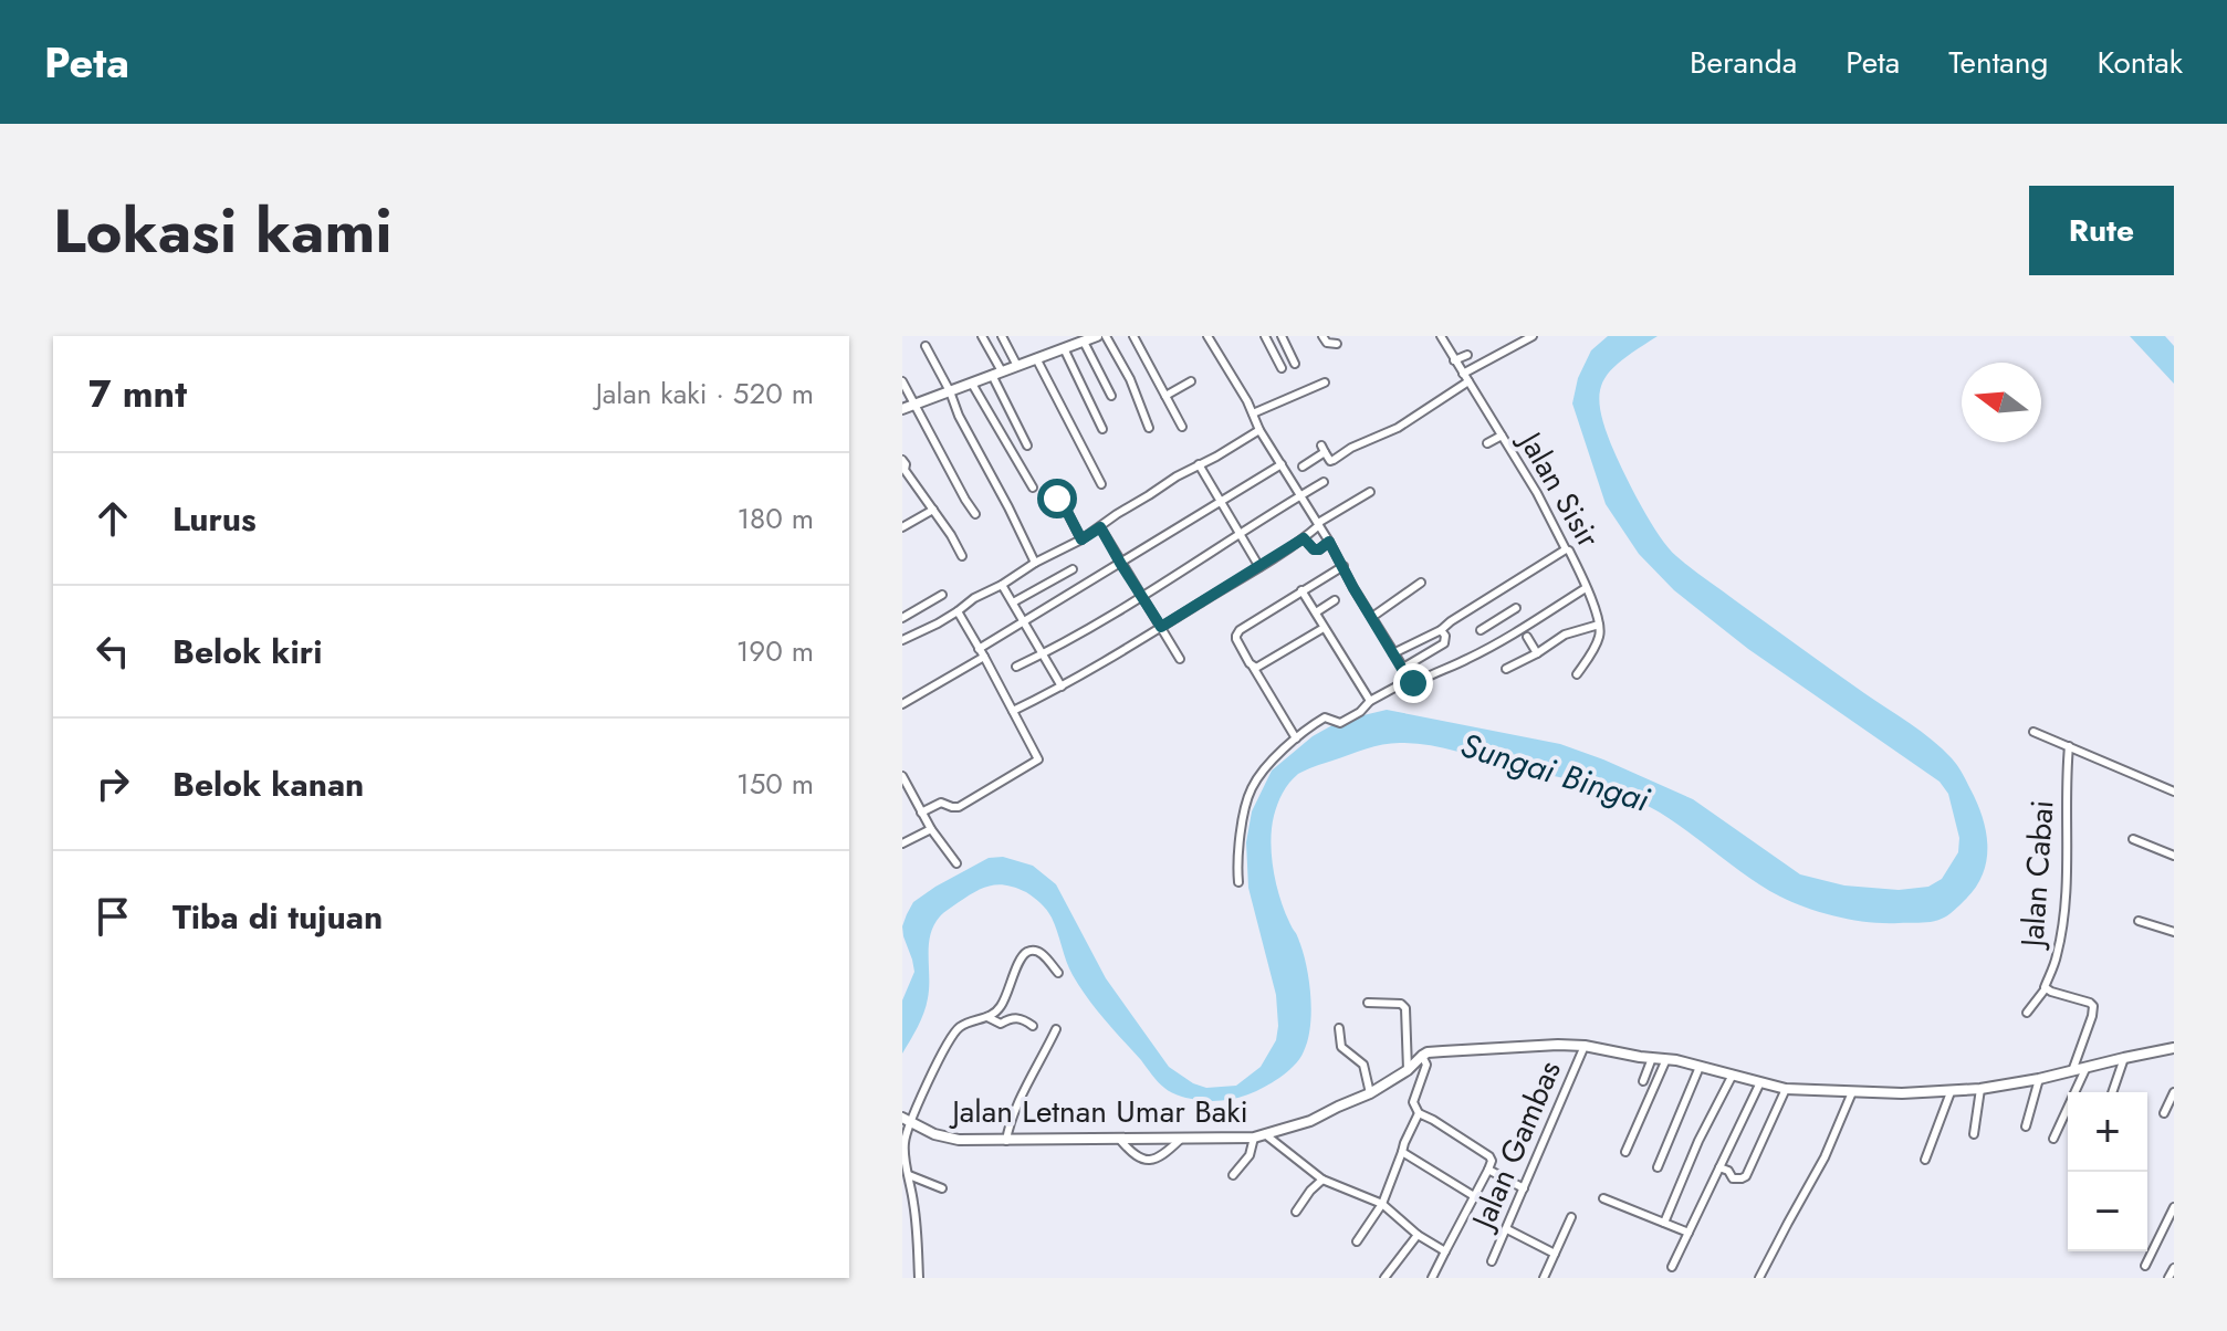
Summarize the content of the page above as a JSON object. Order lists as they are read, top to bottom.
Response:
{
  "streets": {
    "street": [
      "Jalan Sisir",
      "Jalan Cabai",
      "Jalan Letnan Umar Baki",
      "Jalan Gambas"
    ]
  },
  "water": ["Sungai Bingai"],
  "north": "left",
  "page": {
    "header": "Peta",
    "nav": [
      "Beranda",
      "Peta",
      "Tentang",
      "Kontak"
    ],
    "title": "Lokasi kami",
    "buttons": "Rute",
    "heading": ["7 mnt", "Jalan kaki · 520 m"],
    "list": [
      ["Lurus", "180 m"],
      ["Belok kiri", "190 m"],
      ["Belok kanan", "150 m"],
      "Tiba di tujuan"
    ],
    "map_buttons": ["+", "−"]
  }
}
